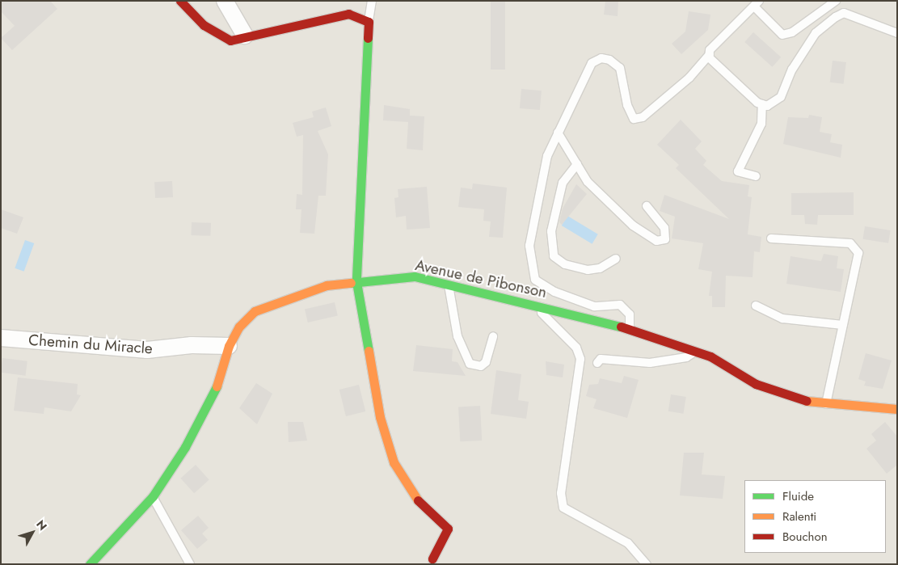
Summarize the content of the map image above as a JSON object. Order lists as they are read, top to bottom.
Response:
{
  "streets": {
    "street": ["Avenue de Pibonson", "Chemin du Miracle"]
  },
  "crossings": [
    ["Avenue de Pibonson", "Chemin du Miracle"]
  ],
  "legend": ["Fluide", "Ralenti", "Bouchon"],
  "north": "top right"
}
